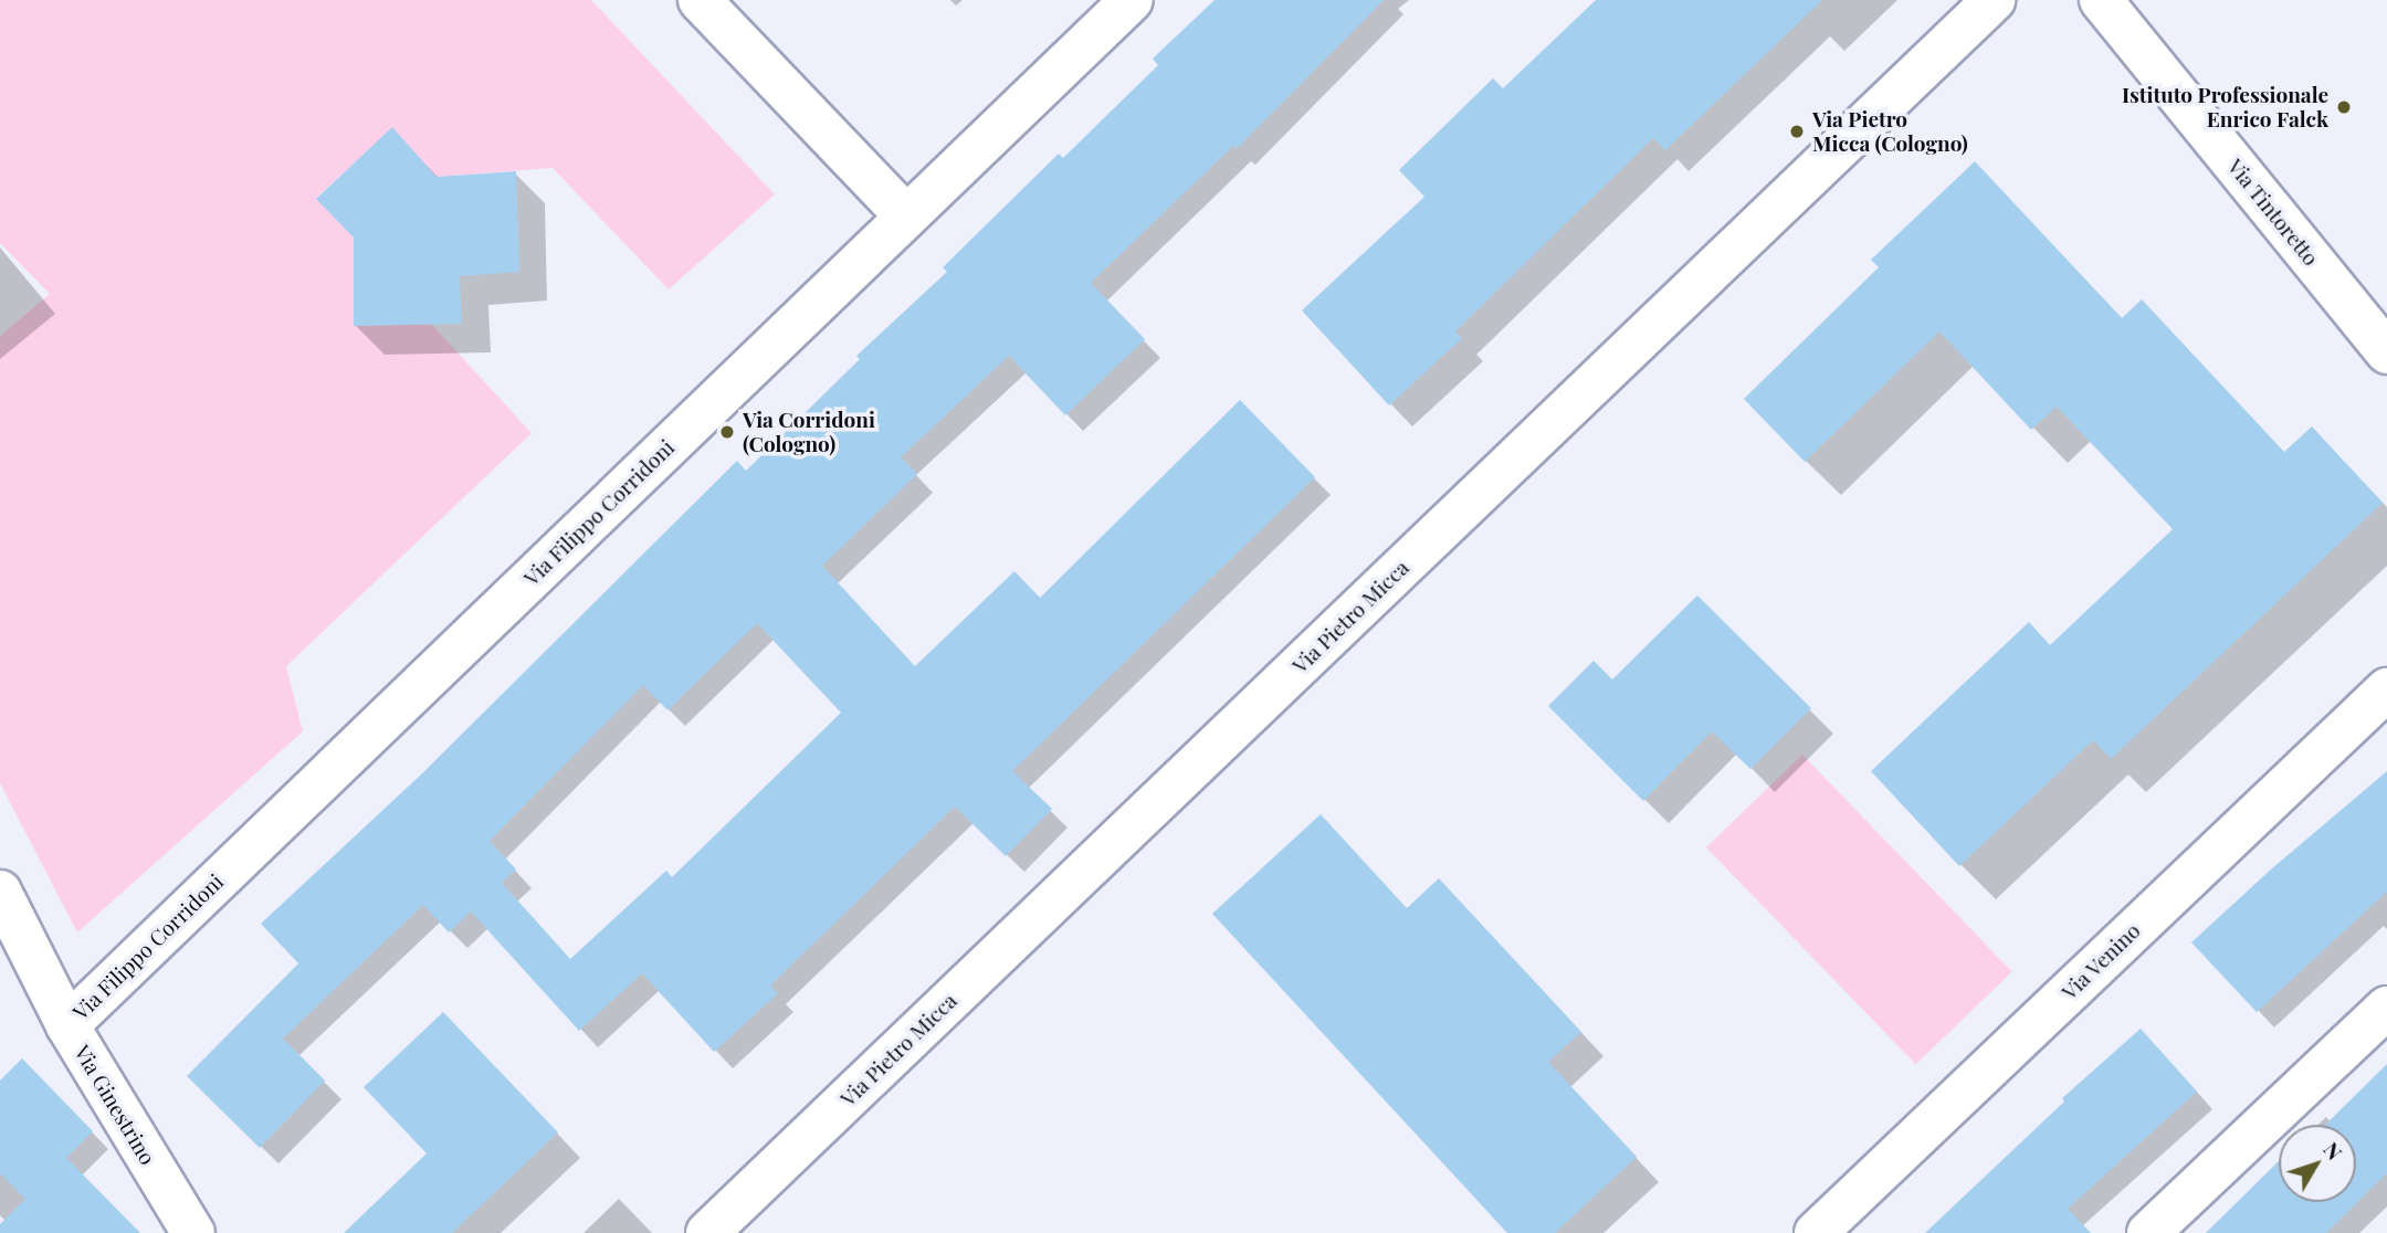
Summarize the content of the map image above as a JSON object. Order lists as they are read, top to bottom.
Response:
{
  "streets": {
    "street": [
      "Via Tintoretto",
      "Via Filippo Corridoni",
      "Via Pietro Micca",
      "Via Venino",
      "Via Ginestrino"
    ]
  },
  "crossings": [
    ["Via Filippo Corridoni", "Via Ginestrino"]
  ],
  "places": ["Istituto Professionale Enrico Falck", "Via Pietro Micca (Cologno)", "Via Corridoni (Cologno)"],
  "north": "top right"
}
